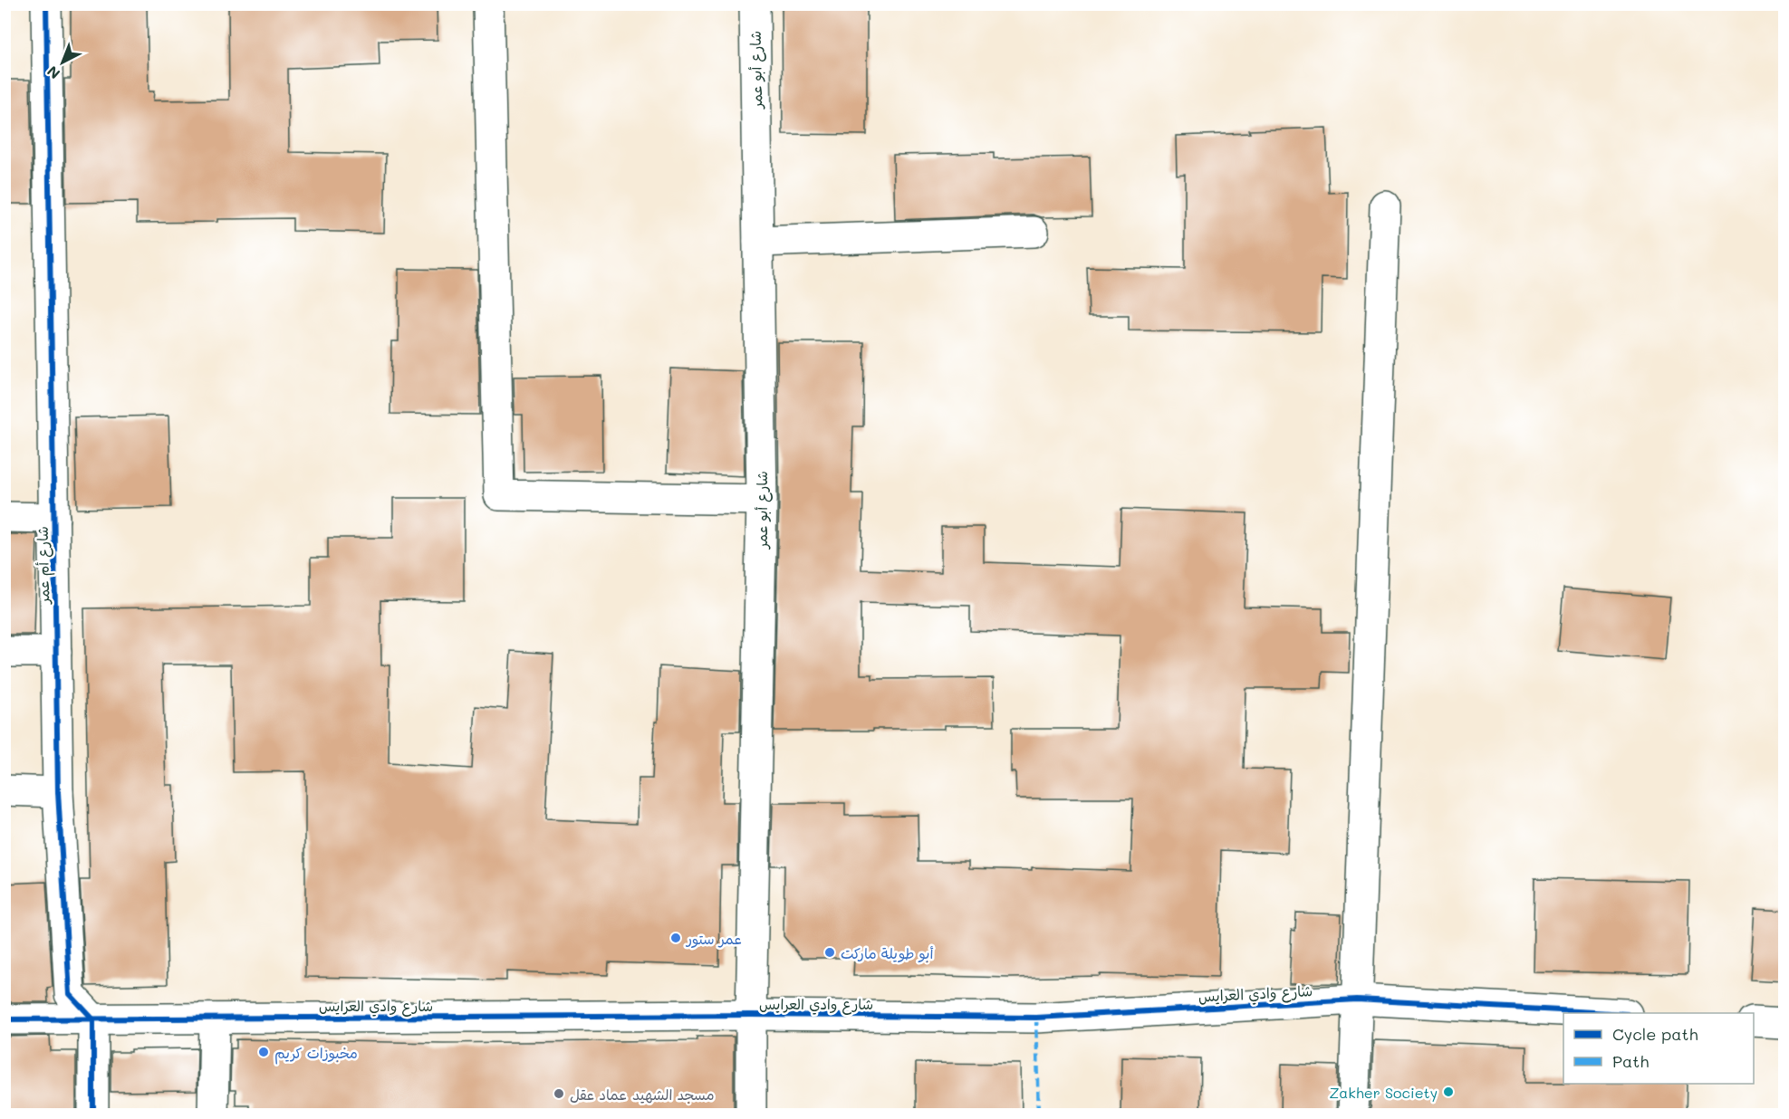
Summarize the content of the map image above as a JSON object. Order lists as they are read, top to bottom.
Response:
{
  "streets": {
    "street": ["شارع أبو عمر", "شارع أم عمر", "شارع وادي العرايس"]
  },
  "crossings": [
    ["شارع أبو عمر", "شارع وادي العرايس"],
    ["شارع أم عمر", "شارع وادي العرايس"]
  ],
  "places": [
    "عمر ستور",
    "أبو طويلة ماركت",
    "مخبوزات كريم",
    "Zakher Society",
    "مسجد الشهيد عماد عقل"
  ],
  "legend": ["Cycle path", "Path"],
  "north": "bottom left"
}
